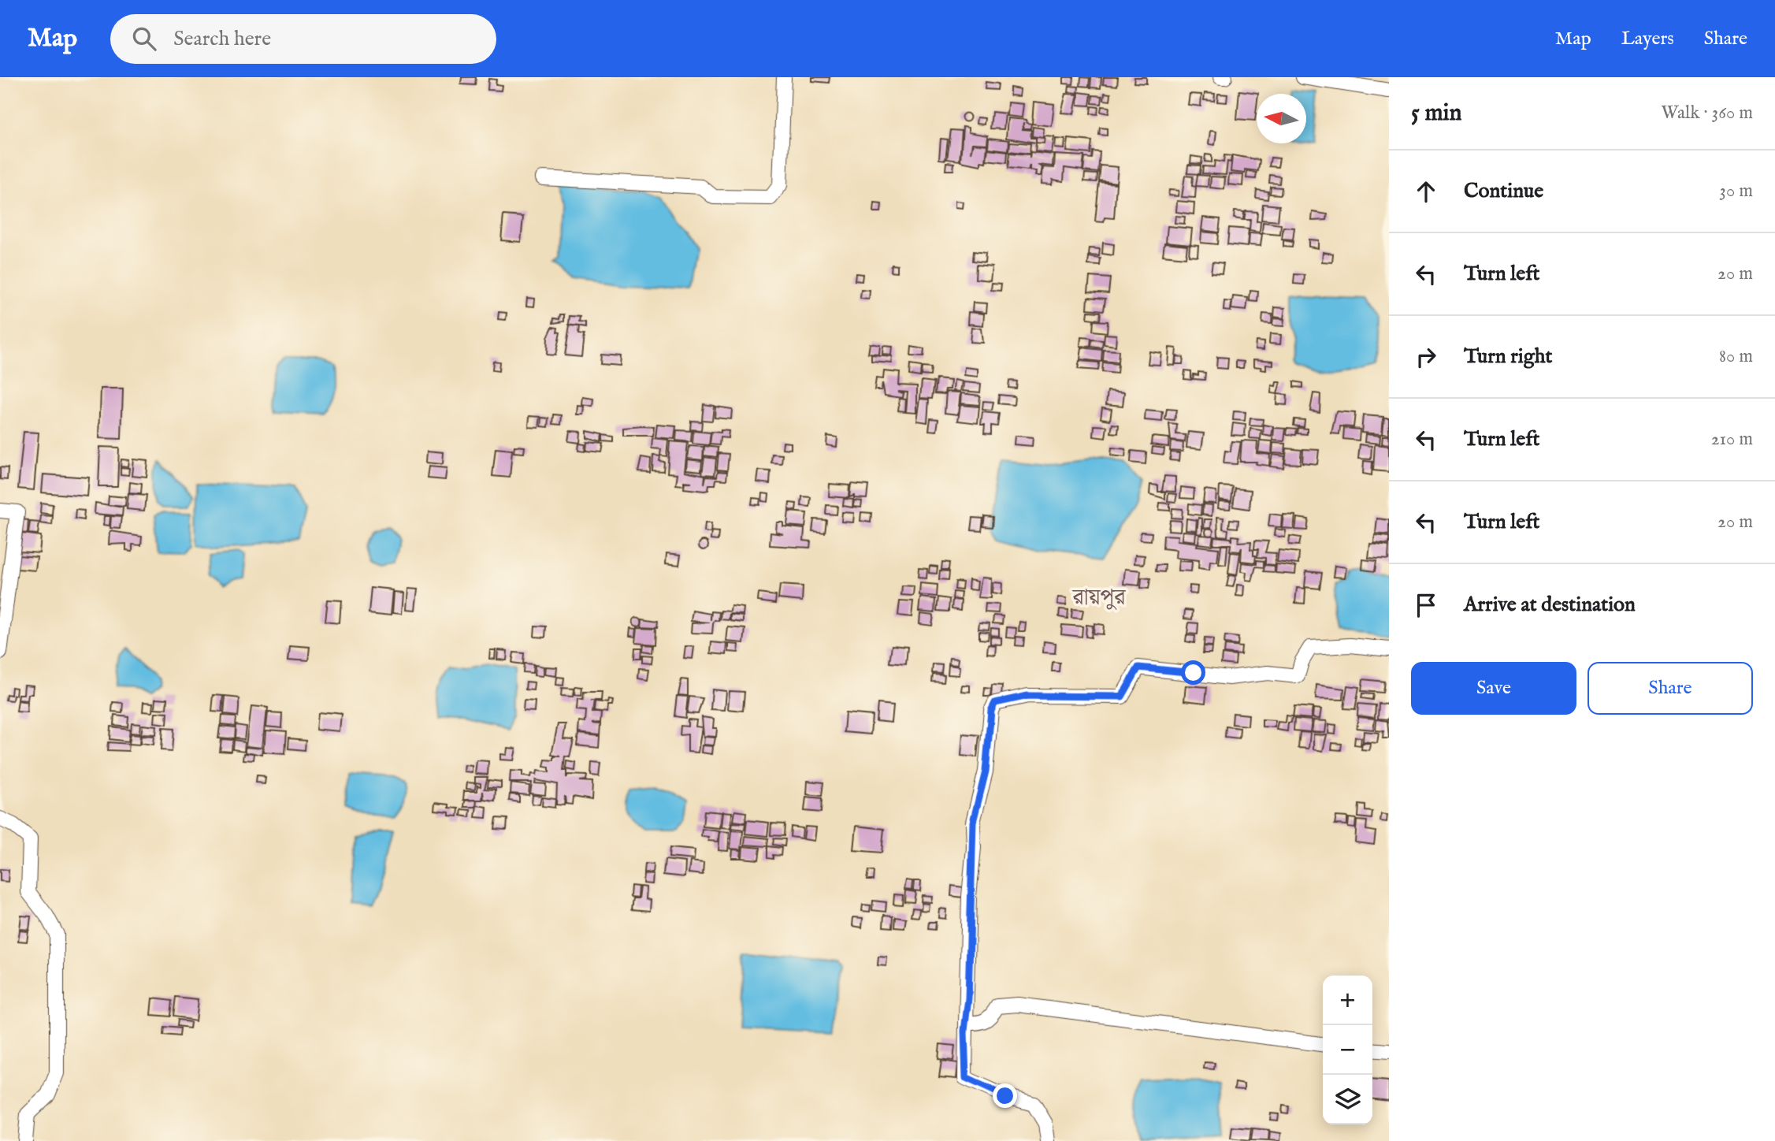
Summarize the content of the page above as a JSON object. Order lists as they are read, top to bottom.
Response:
{
  "districts": ["রায়পুর"],
  "north": "left",
  "page": {
    "header": "Map",
    "search": "Search here",
    "nav": ["Map", "Layers", "Share"],
    "heading": ["5 min", "Walk · 360 m"],
    "list": [
      ["Continue", "30 m"],
      ["Turn left", "20 m"],
      ["Turn right", "80 m"],
      ["Turn left", "210 m"],
      ["Turn left", "20 m"],
      "Arrive at destination"
    ],
    "buttons": ["Save", "Share"],
    "map_buttons": ["+", "−"]
  }
}
